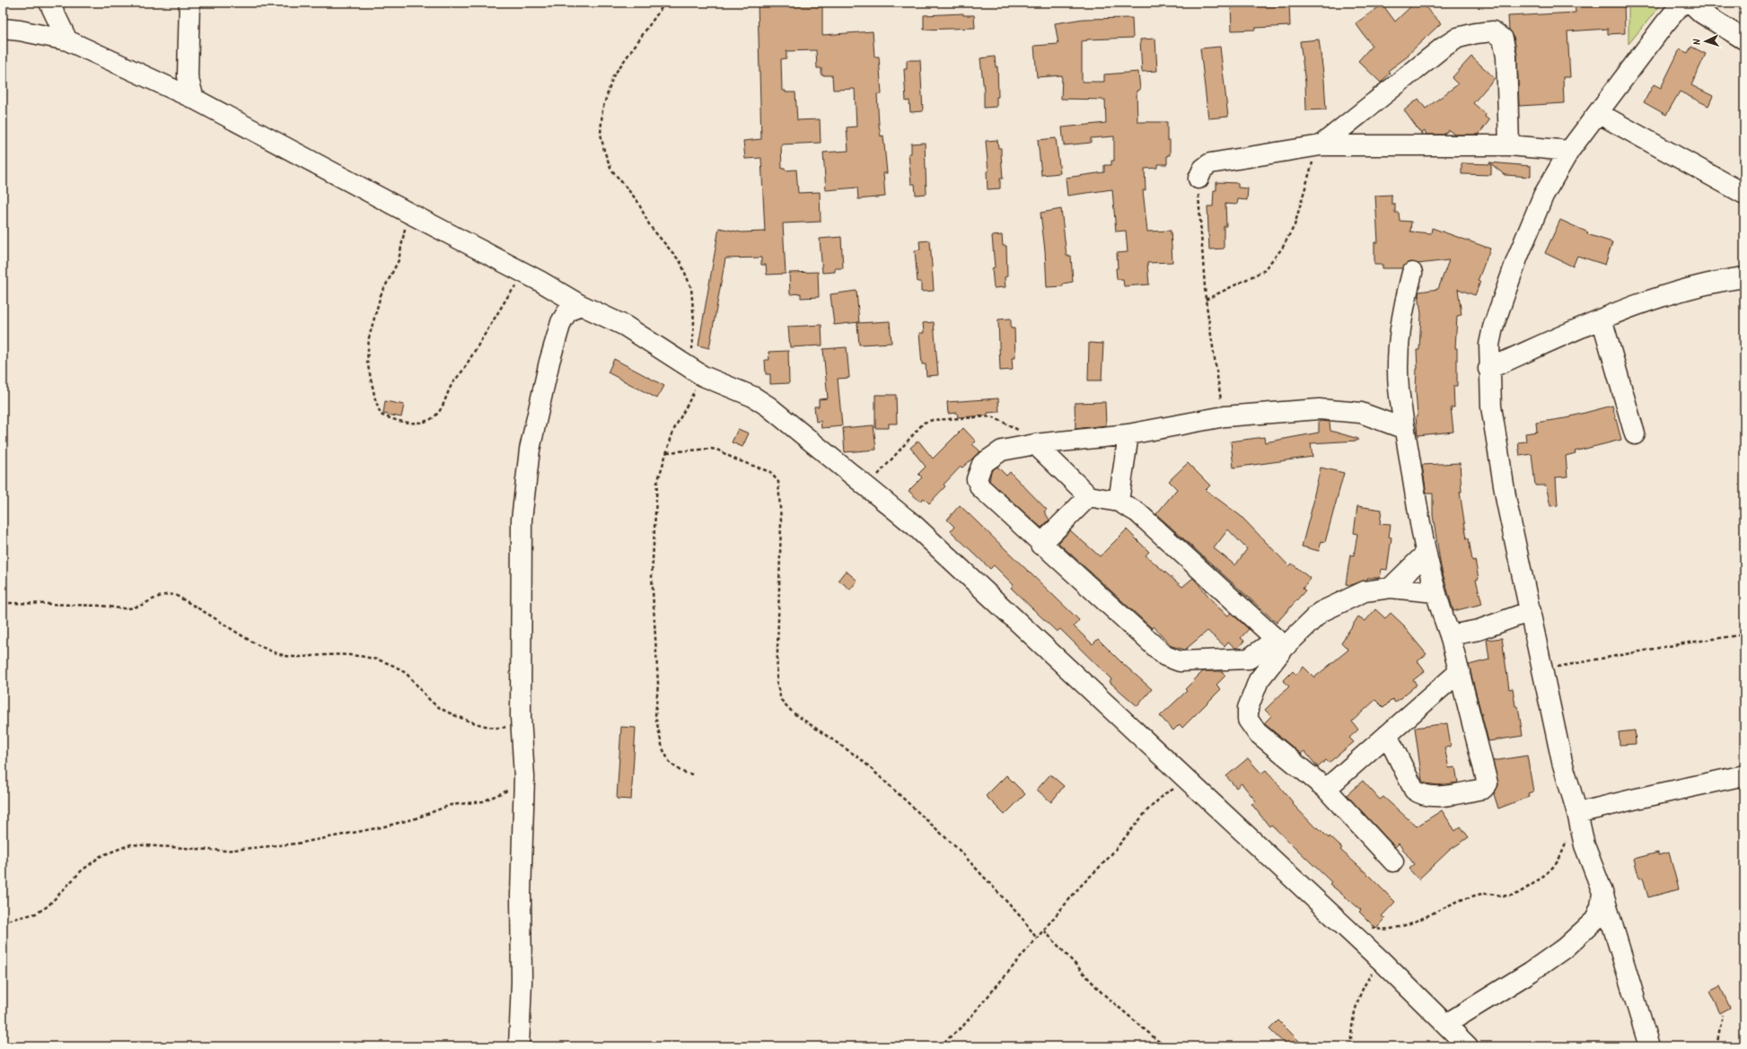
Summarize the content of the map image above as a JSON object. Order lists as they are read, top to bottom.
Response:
{
  "north": "left"
}
